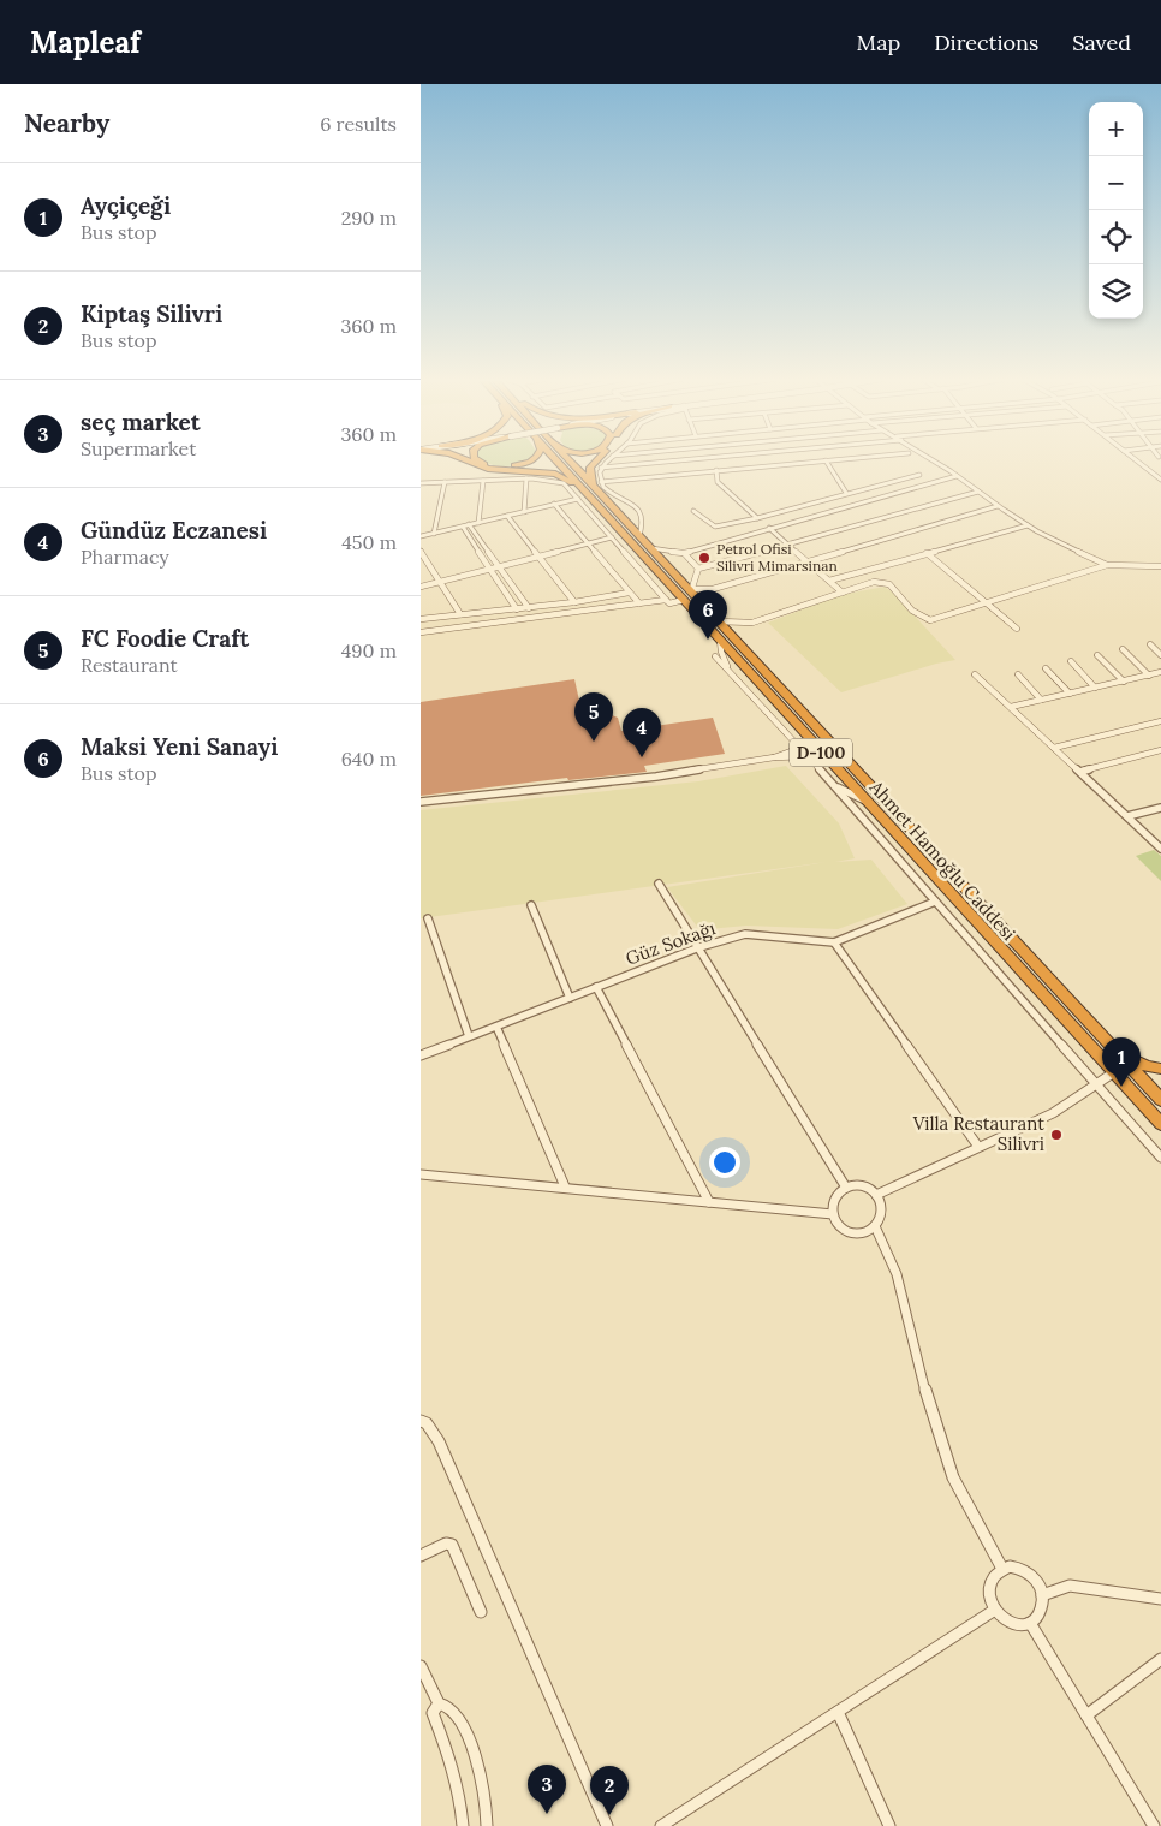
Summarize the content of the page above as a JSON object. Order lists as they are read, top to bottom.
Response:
{
  "streets": {
    "highway": ["D-100", "Ahmet Hamoğlu Caddesi"],
    "street": ["Güz Sokağı"]
  },
  "places": ["Petrol Ofisi Silivri Mimarsinan", "Villa Restaurant Silivri"],
  "page": {
    "header": "Mapleaf",
    "nav": ["Map", "Directions", "Saved"],
    "heading": ["Nearby", "6 results"],
    "map_buttons": ["+", "−"],
    "list": [
      {
        "mark": "1",
        "name": "Ayçiçeği",
        "note": "Bus stop",
        "value": "290 m"
      },
      {
        "mark": "2",
        "name": "Kiptaş Silivri",
        "note": "Bus stop",
        "value": "360 m"
      },
      {
        "mark": "3",
        "name": "seç market",
        "note": "Supermarket",
        "value": "360 m"
      },
      {
        "mark": "4",
        "name": "Gündüz Eczanesi",
        "note": "Pharmacy",
        "value": "450 m"
      },
      {
        "mark": "5",
        "name": "FC Foodie Craft",
        "note": "Restaurant",
        "value": "490 m"
      },
      {
        "mark": "6",
        "name": "Maksi Yeni Sanayi",
        "note": "Bus stop",
        "value": "640 m"
      }
    ],
    "pins": [
      "6",
      "5",
      "4",
      "1",
      "3",
      "2"
    ]
  }
}
